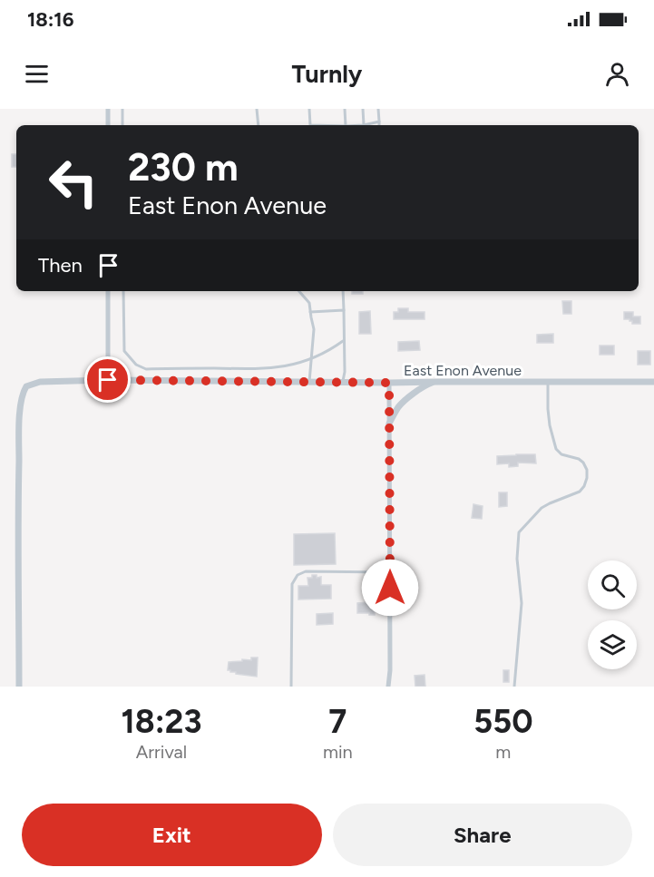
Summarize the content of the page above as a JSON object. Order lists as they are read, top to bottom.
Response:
{
  "streets": {
    "street": ["East Enon Avenue"]
  },
  "page": {
    "status": "18:16",
    "header": "Turnly",
    "turn": ["230 m", "East Enon Avenue"],
    "then": "Then",
    "eta": [
      "18:23",
      "Arrival",
      "7",
      "min",
      "550",
      "m"
    ],
    "buttons": ["Exit", "Share"]
  }
}
